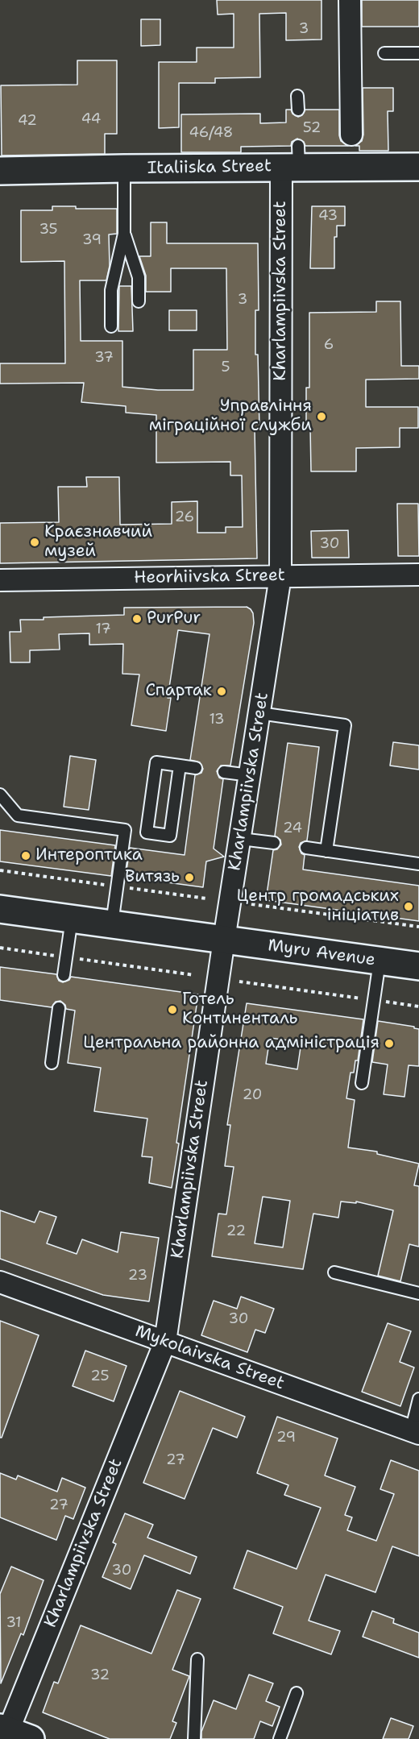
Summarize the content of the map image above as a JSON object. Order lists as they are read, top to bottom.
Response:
{
  "streets": {
    "main road": ["Italiiska Street", "Myru Avenue"],
    "street": ["Kharlampiivska Street", "Heorhiivska Street", "Mykolaivska Street"]
  },
  "crossings": [
    ["Italiiska Street", "Kharlampiivska Street"],
    ["Kharlampiivska Street", "Heorhiivska Street"],
    ["Kharlampiivska Street", "Myru Avenue"],
    ["Kharlampiivska Street", "Mykolaivska Street"]
  ],
  "places": [
    "Управління міграційної служби",
    "Краєзнавчий музей",
    "PurPur",
    "Спартак",
    "Интероптика",
    "Витязь",
    "Центр громадських ініціатив",
    "Готель Континенталь",
    "Центральна районна адміністрація"
  ],
  "house_numbers": [
    "3",
    "44",
    "42",
    "52",
    "46/48",
    "43",
    "35",
    "39",
    "3",
    "6",
    "37",
    "5",
    "26",
    "30",
    "17",
    "13",
    "24",
    "20",
    "22",
    "23",
    "30",
    "25",
    "29",
    "27",
    "27",
    "30",
    "31",
    "32"
  ]
}
